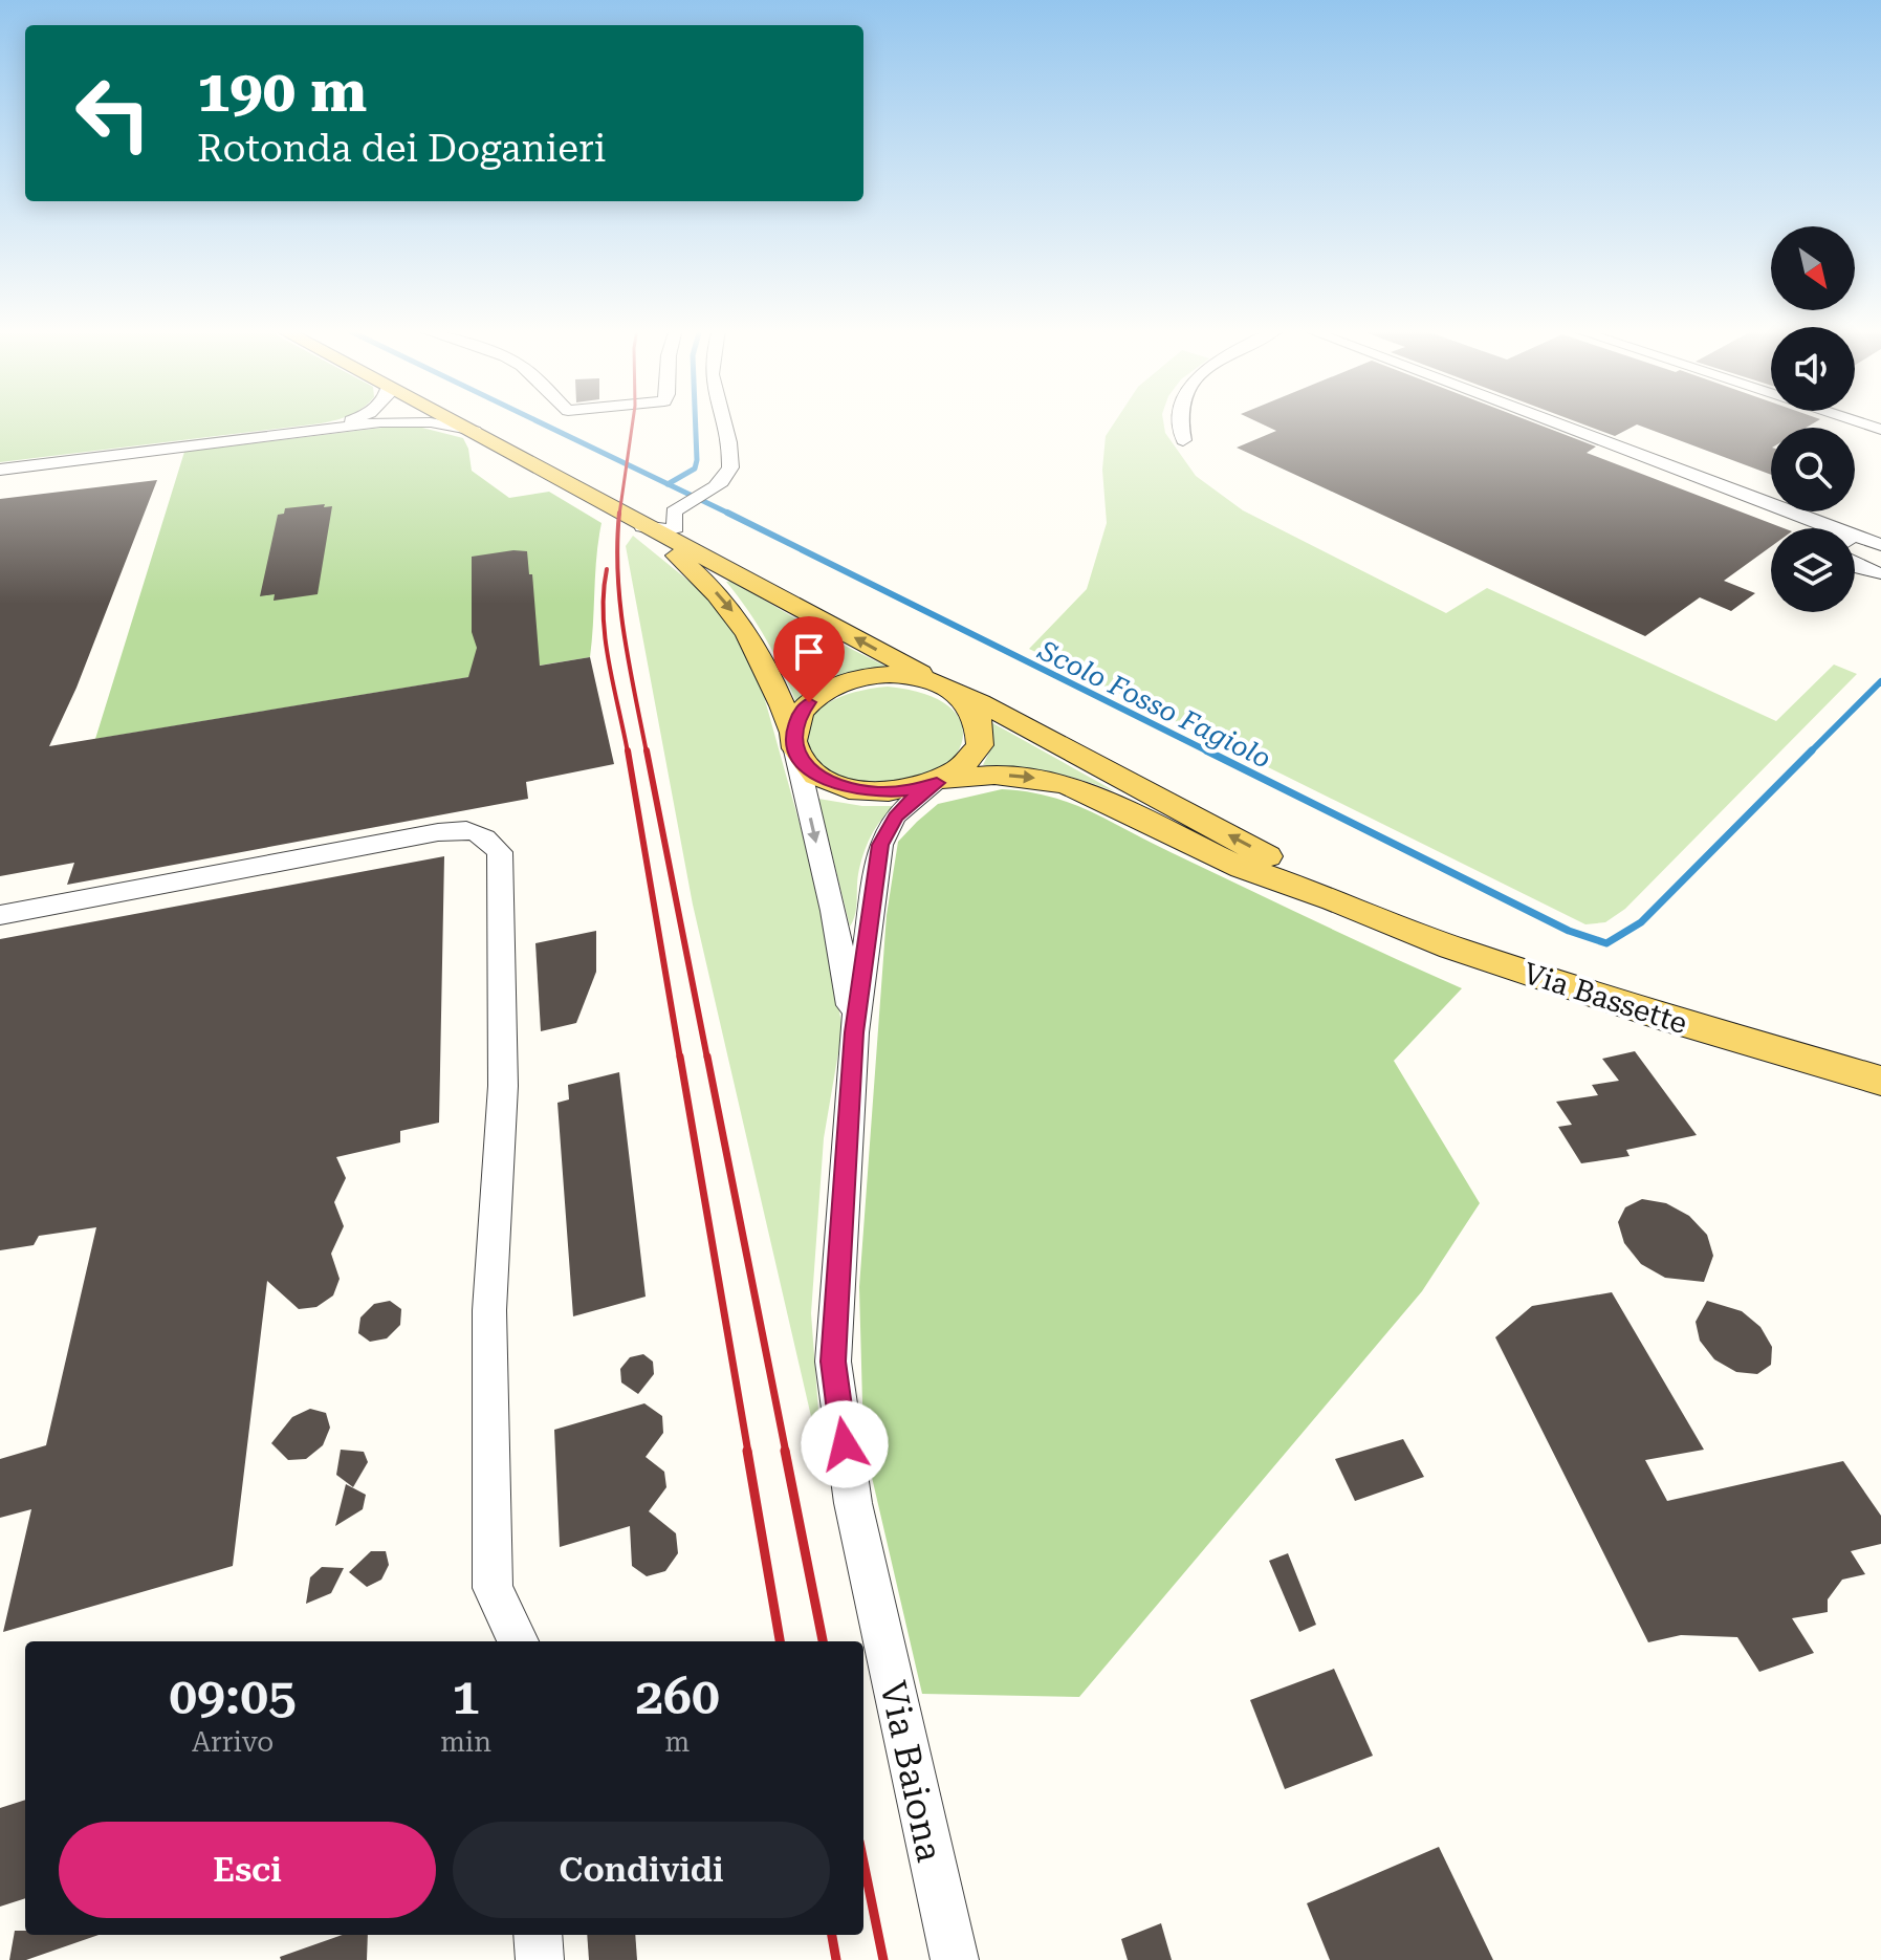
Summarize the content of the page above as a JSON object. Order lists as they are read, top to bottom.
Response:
{
  "streets": {
    "main road": ["Via Bassette", "Via Baiona"]
  },
  "crossings": [
    ["Via Bassette", "Via Baiona"]
  ],
  "water": ["Scolo Fosso Fagiolo"],
  "north": "bottom right",
  "page": {
    "turn": ["190 m", "Rotonda dei Doganieri"],
    "eta": [
      "09:05",
      "Arrivo",
      "1",
      "min",
      "260",
      "m"
    ],
    "buttons": ["Esci", "Condividi"]
  }
}
